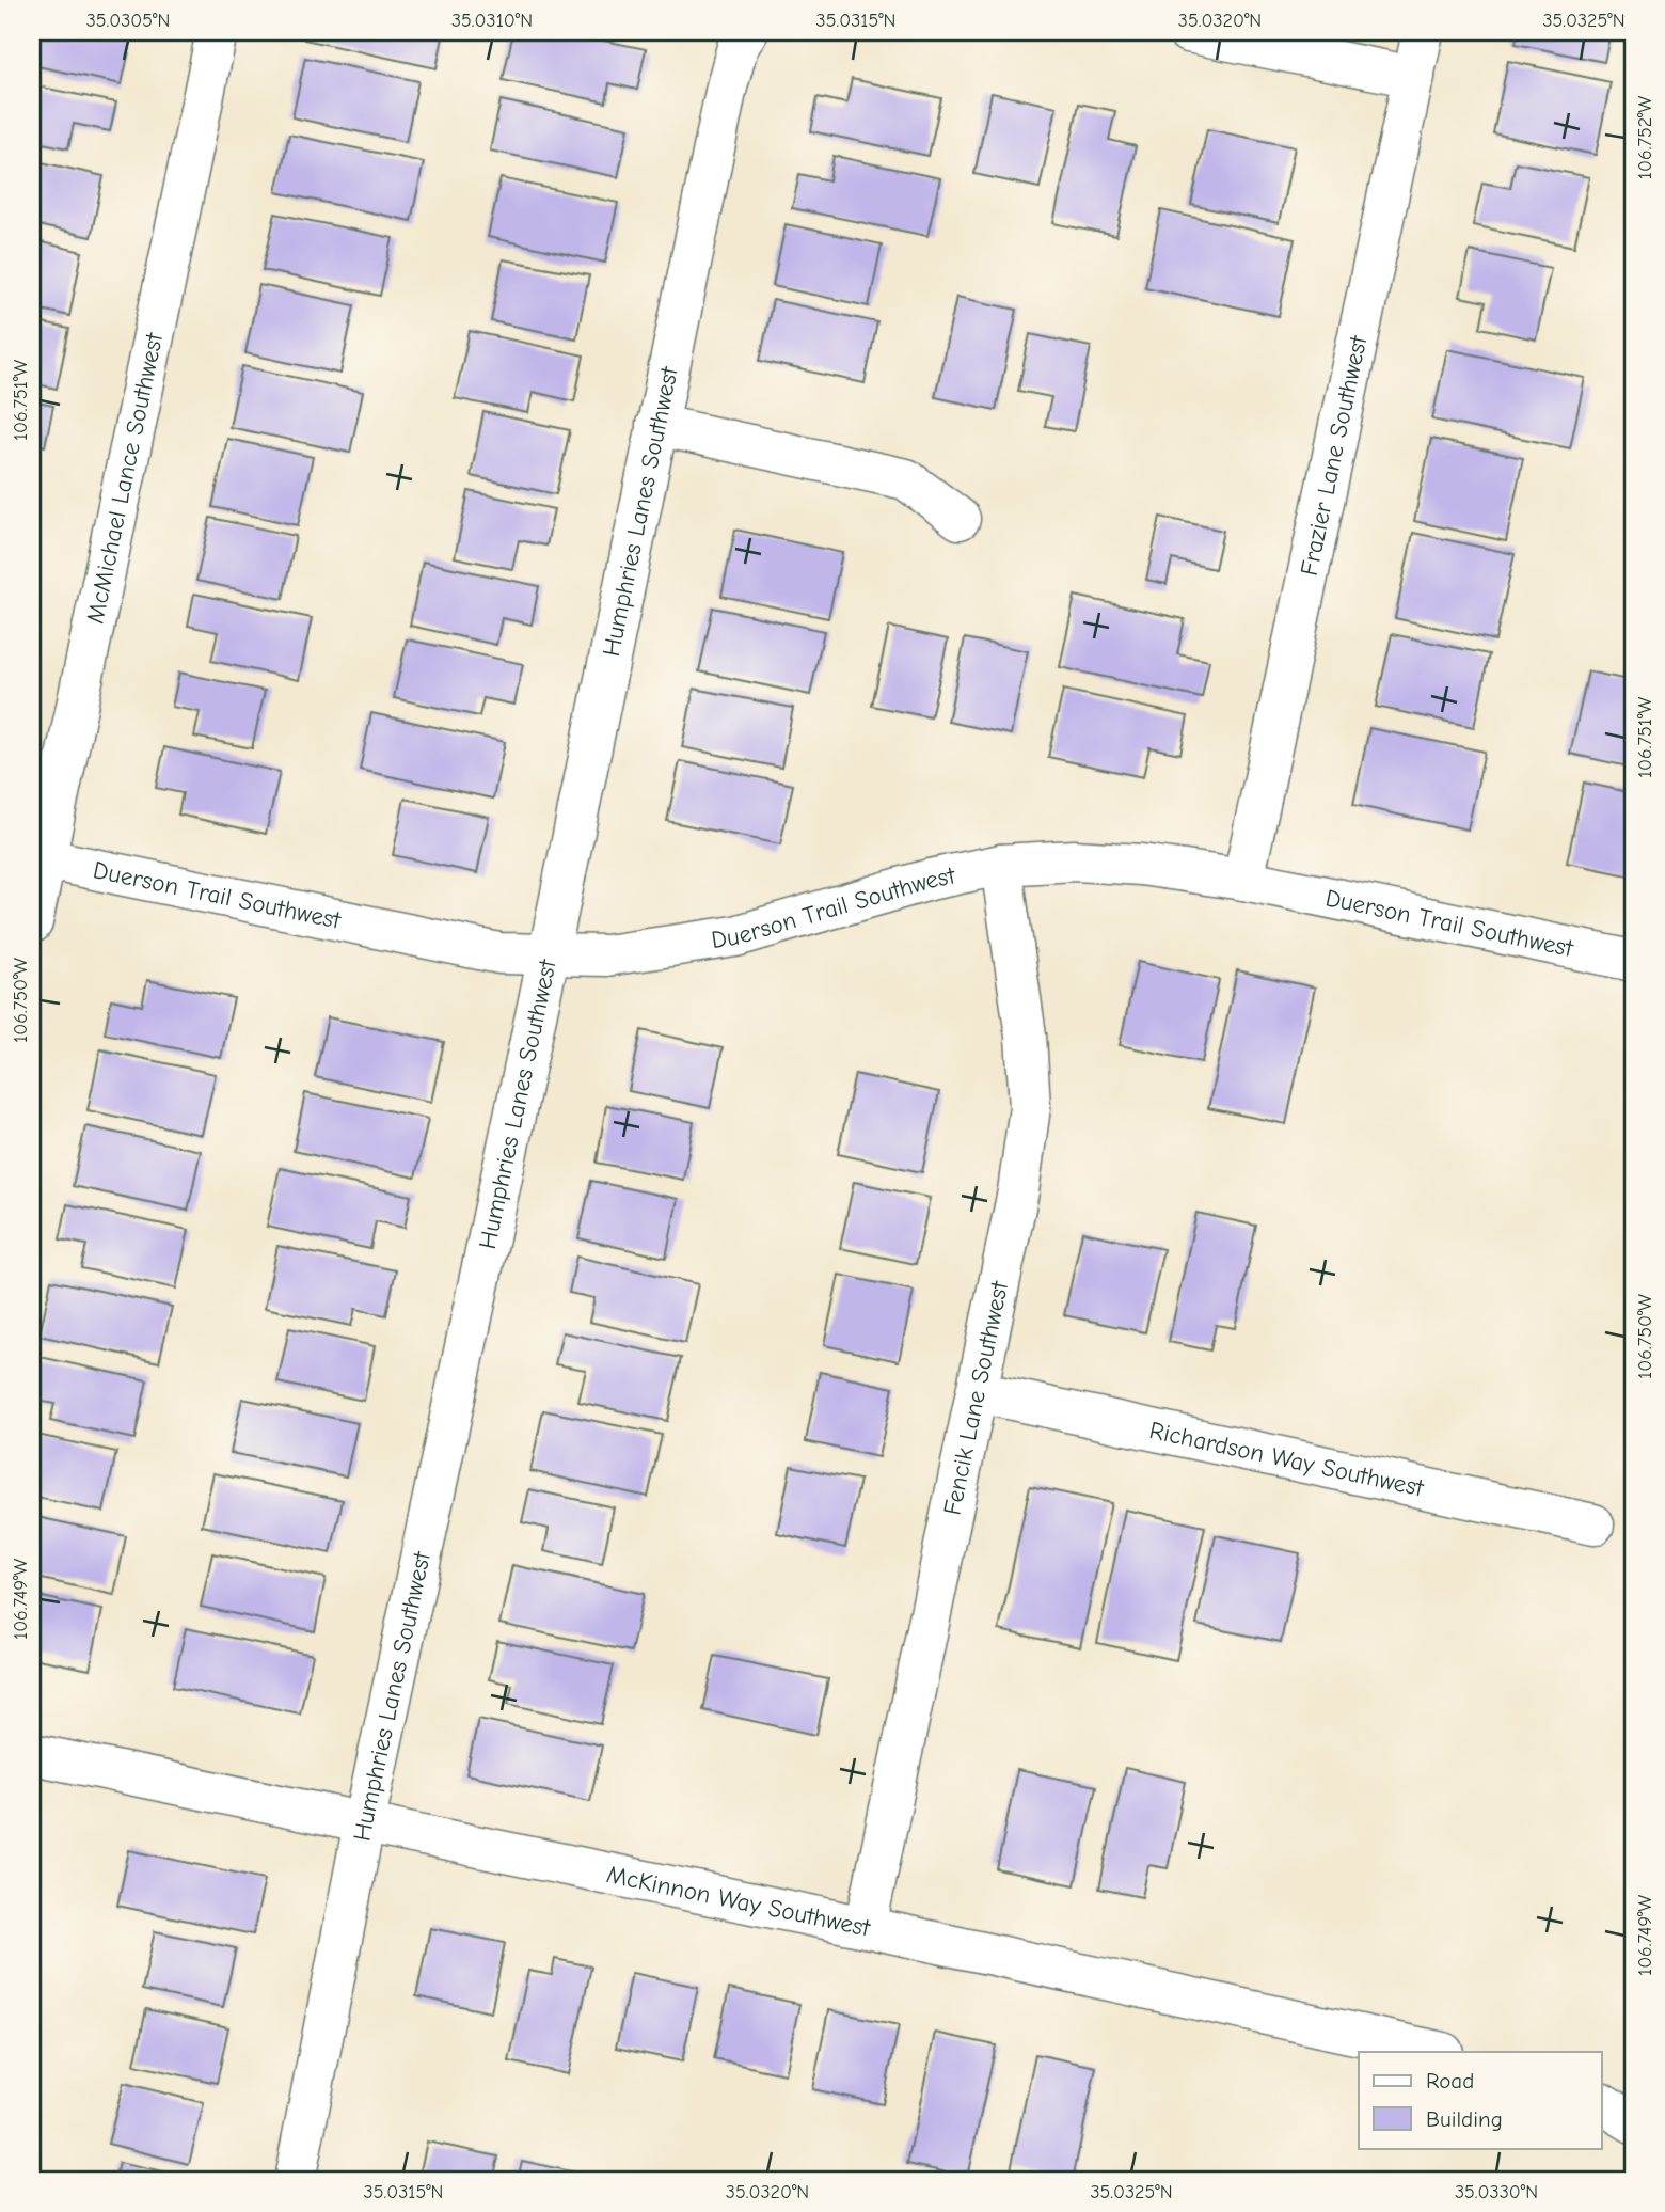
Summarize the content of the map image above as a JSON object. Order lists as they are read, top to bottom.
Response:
{
  "streets": {
    "street": [
      "Frazier Lane Southwest",
      "McMichael Lance Southwest",
      "Humphries Lanes Southwest",
      "Duerson Trail Southwest",
      "Fencik Lane Southwest",
      "Richardson Way Southwest",
      "McKinnon Way Southwest"
    ]
  },
  "crossings": [
    ["Frazier Lane Southwest", "Duerson Trail Southwest"],
    ["McMichael Lance Southwest", "Duerson Trail Southwest"],
    ["Humphries Lanes Southwest", "Duerson Trail Southwest"],
    ["Humphries Lanes Southwest", "McKinnon Way Southwest"],
    ["Duerson Trail Southwest", "Fencik Lane Southwest"],
    ["Fencik Lane Southwest", "Richardson Way Southwest"],
    ["Fencik Lane Southwest", "McKinnon Way Southwest"]
  ],
  "legend": ["Road", "Building"],
  "coordinates": [
    "35.0305°N",
    "35.0310°N",
    "35.0315°N",
    "35.0320°N",
    "35.0325°N",
    "106.752°W",
    "106.751°W",
    "106.750°W",
    "106.749°W",
    "35.0330°N"
  ]
}
